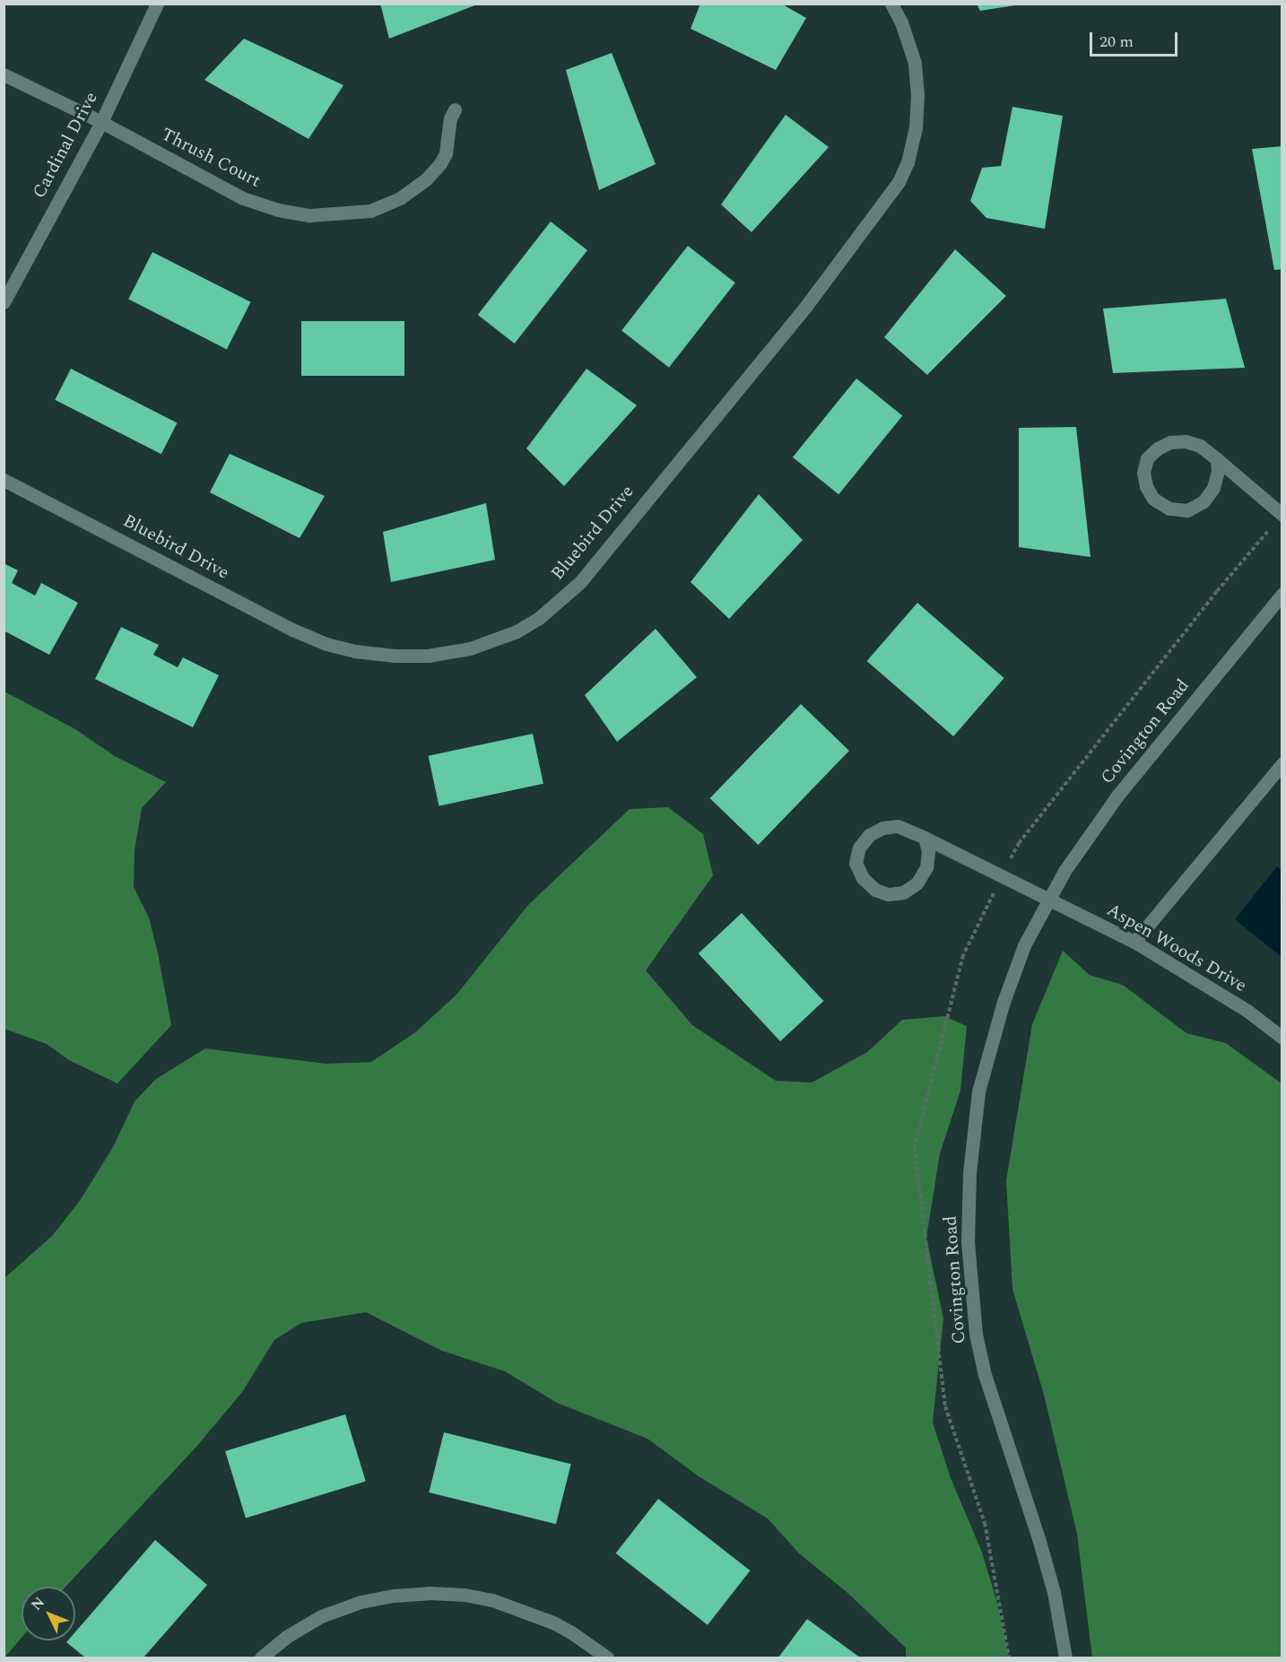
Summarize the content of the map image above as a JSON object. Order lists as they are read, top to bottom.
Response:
{
  "streets": {
    "street": [
      "Cardinal Drive",
      "Thrush Court",
      "Bluebird Drive",
      "Covington Road",
      "Aspen Woods Drive"
    ]
  },
  "crossings": [
    ["Cardinal Drive", "Thrush Court"],
    ["Covington Road", "Aspen Woods Drive"]
  ],
  "scale_bar": "20 m",
  "north": "top left"
}
